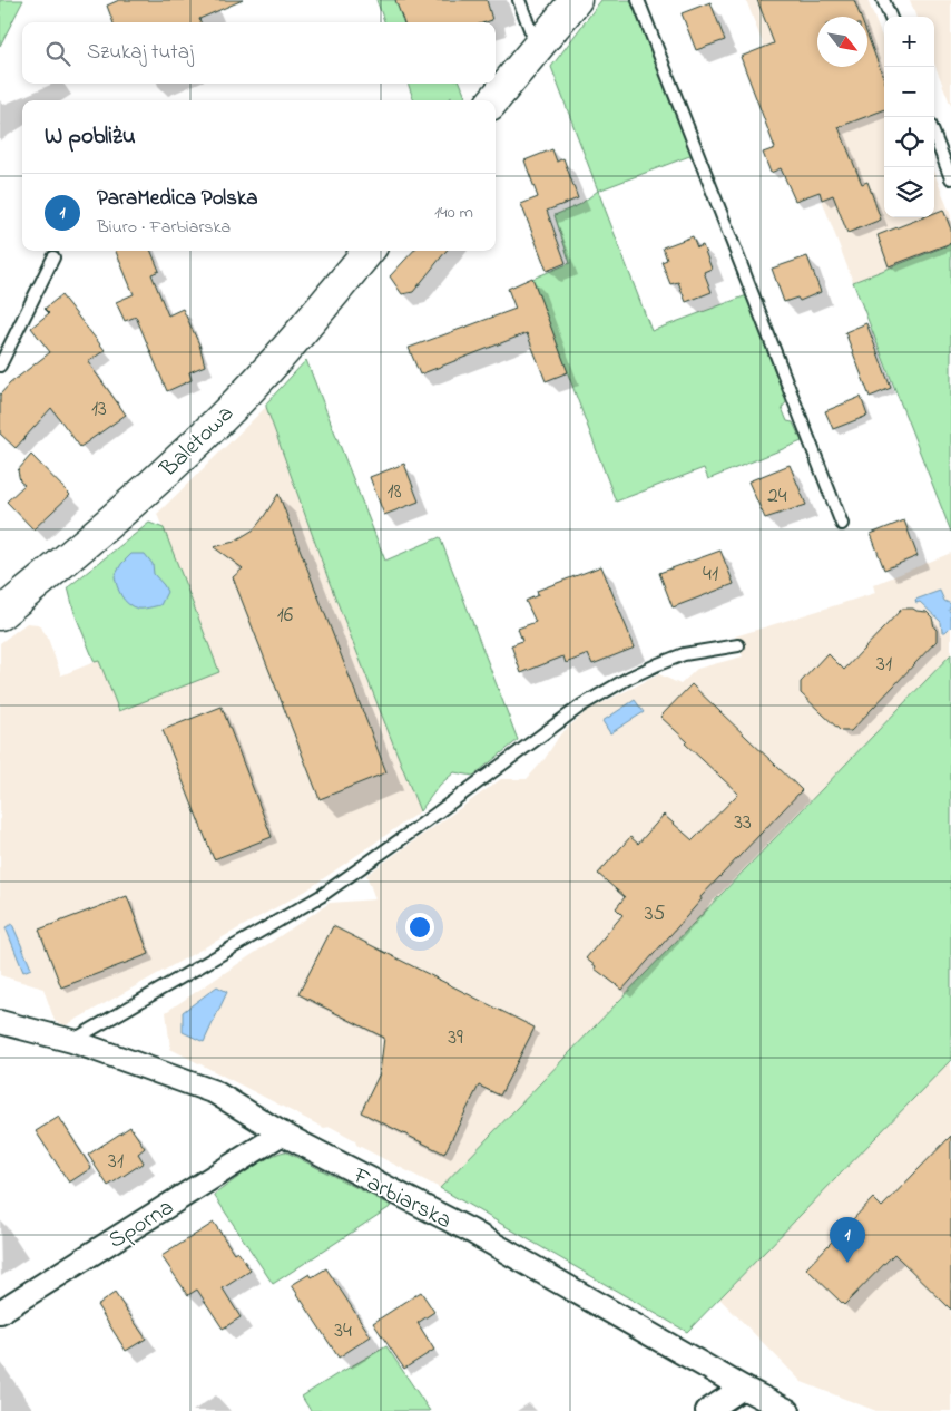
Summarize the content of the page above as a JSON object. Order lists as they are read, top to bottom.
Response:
{
  "streets": {
    "street": ["Baletowa", "Farbiarska", "Sporna"]
  },
  "crossings": [
    ["Farbiarska", "Sporna"]
  ],
  "house_numbers": [
    "13",
    "18",
    "24",
    "41",
    "16",
    "31",
    "33",
    "35",
    "39",
    "31",
    "34"
  ],
  "north": "bottom right",
  "page": {
    "map_buttons": ["+", "−"],
    "search": "Szukaj tutaj",
    "heading": "W pobliżu",
    "list": [
      {
        "mark": "1",
        "name": "ParaMedica Polska",
        "note": "Biuro · Farbiarska",
        "value": "140 m"
      }
    ],
    "pins": "1"
  }
}
